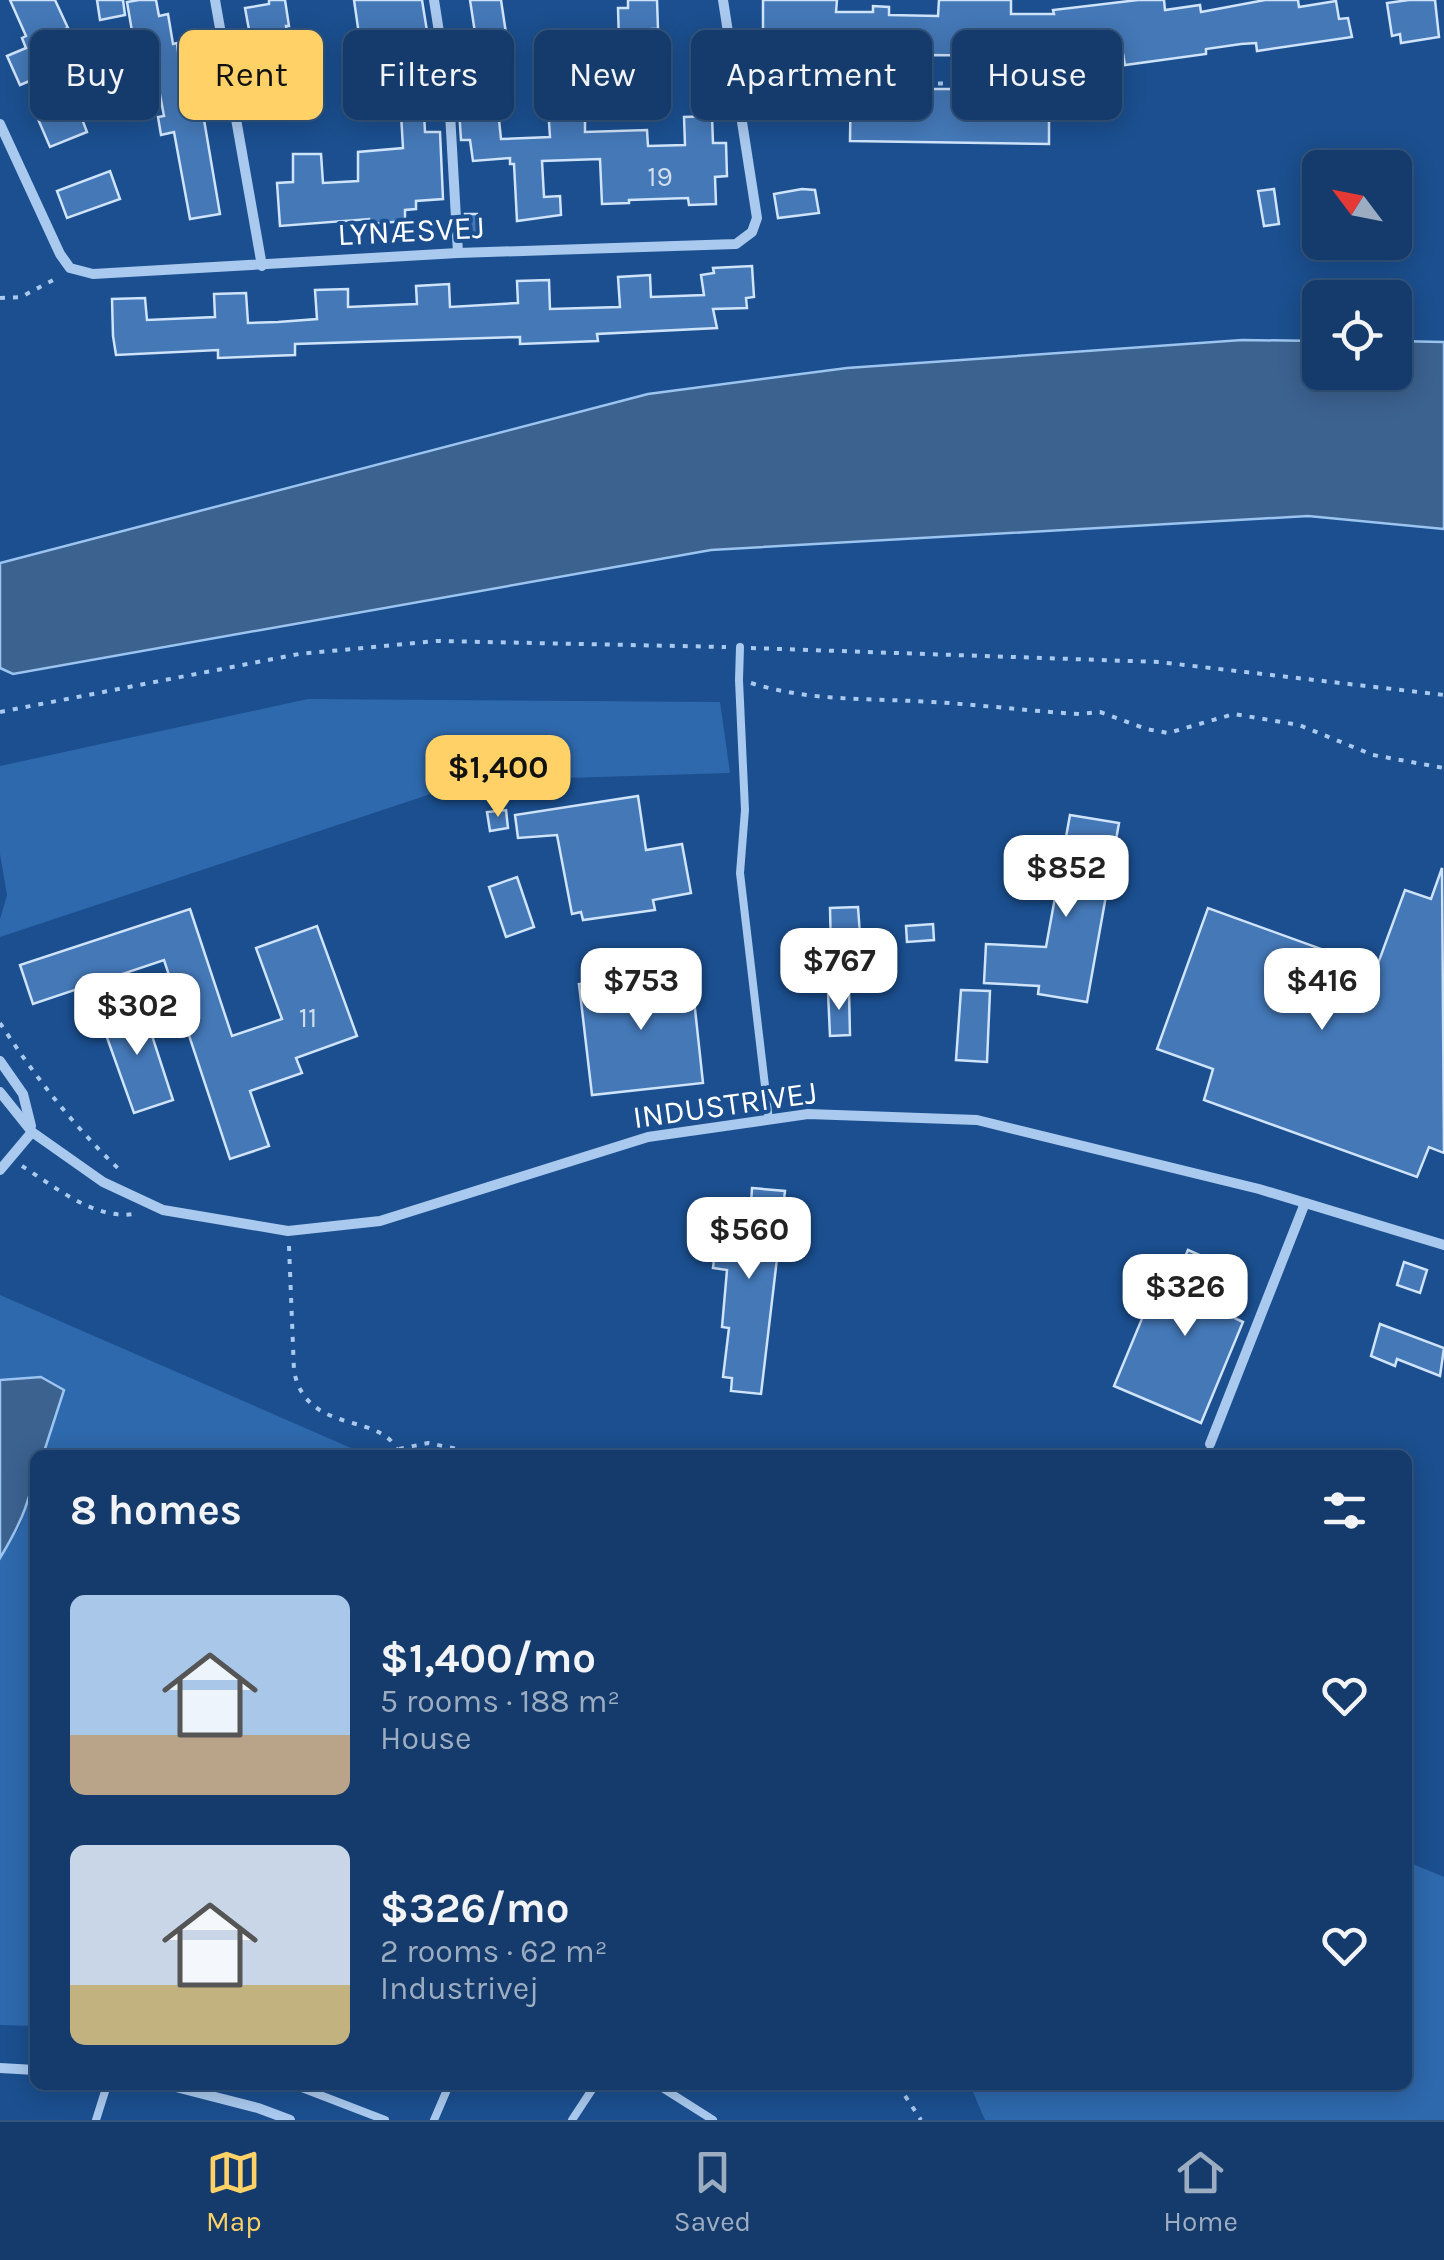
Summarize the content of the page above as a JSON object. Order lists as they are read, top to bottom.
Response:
{
  "streets": {
    "street": ["LYNÆSVEJ", "INDUSTRIVEJ"]
  },
  "house_numbers": ["19", "11"],
  "north": "top left",
  "page": {
    "chip": [
      "Buy",
      "Rent",
      "Filters",
      "New",
      "Apartment",
      "House"
    ],
    "price": [
      "$1,400",
      "$852",
      "$767",
      "$753",
      "$416",
      "$302",
      "$560",
      "$326"
    ],
    "heading": "8 homes",
    "list": [
      {
        "name": "$1,400/mo",
        "note": "5 rooms · 188 m² · House"
      },
      {
        "name": "$326/mo",
        "note": "2 rooms · 62 m² · Industrivej"
      }
    ],
    "tabs": ["Map", "Saved", "Home"]
  }
}
